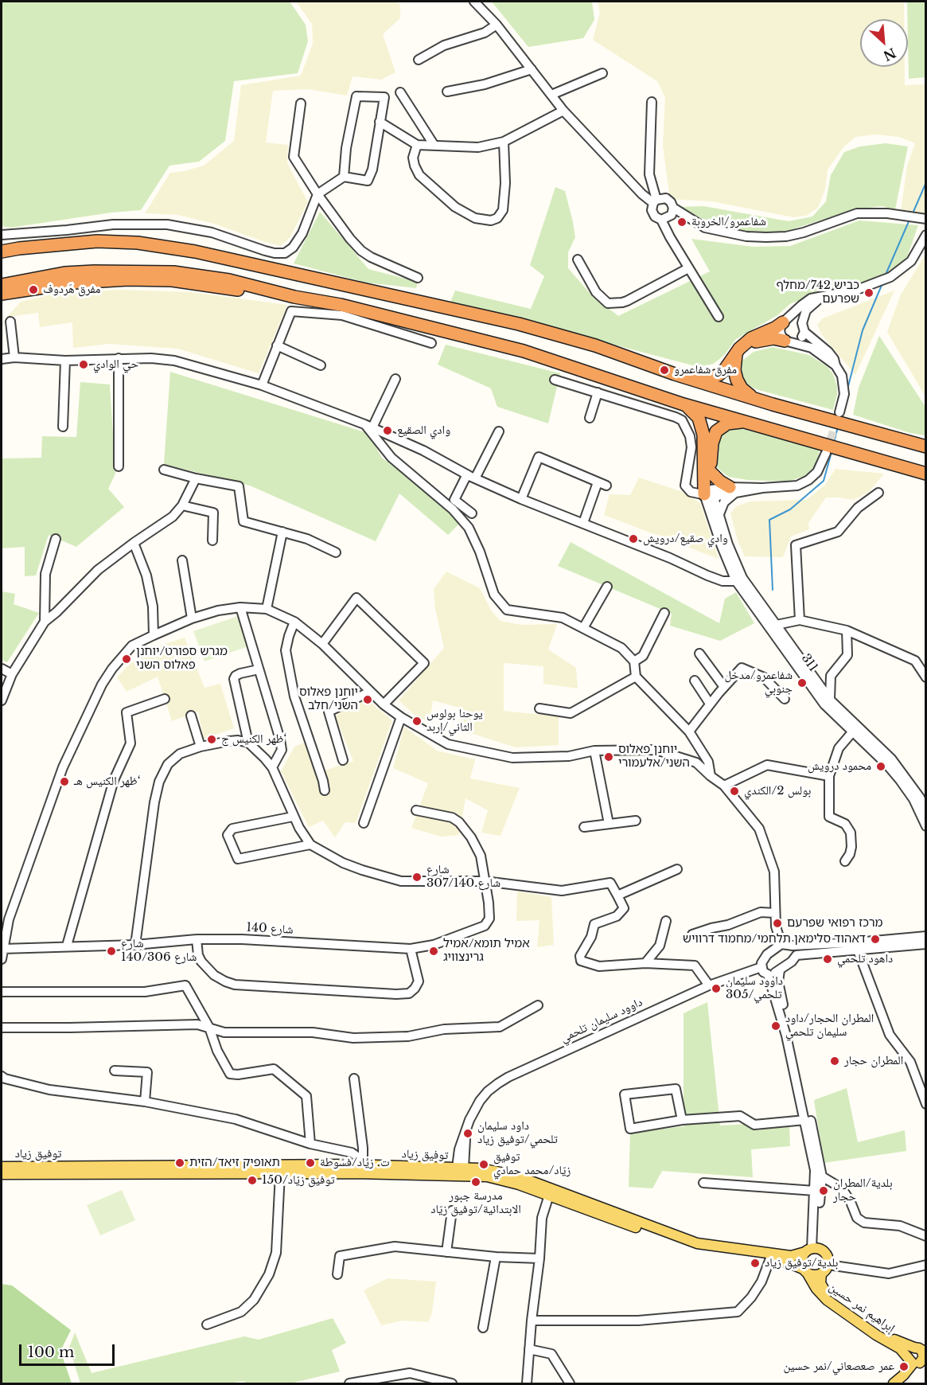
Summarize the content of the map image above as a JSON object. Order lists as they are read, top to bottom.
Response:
{
  "streets": {
    "main road": ["توفيق زياد", "إبراهيم نمر حسين"],
    "street": ["311", "شارع 140", "داوود سليمان تلحمي"]
  },
  "crossings": [
    ["داوود سليمان تلحمي", "توفيق زياد"],
    ["توفيق زياد", "إبراهيم نمر حسين"]
  ],
  "places": [
    "شفاعمرو/الخروبة",
    "مفرق هَردوف",
    "כביש 742/מחלף שפרעם",
    "حي الوادي",
    "مفرق شفاعمرو",
    "وادي الصقيع",
    "وادي صقيع/درويش",
    "מגרש ספורט/יוחנן פאלוס השני",
    "شفاعمرو/مدخل جنوبي",
    "יוחנן פאלוס השני/חלב",
    "يوحنا بولوس الثاني/إربد",
    "ظهر الكنيس ج‘",
    "יוחנן פאלוס השני/אלעמורי",
    "محمود درويش",
    "ظهر الكنيس هـ‘",
    "بولس 2/الكندي",
    "شارع 307/شارع 140",
    "מרכז רפואי שפרעם",
    "דאהוד סלימאן תלחמי/מחמוד דרוויש",
    "شارع 140/شارع 306",
    "אמיל תומא/אמיל גרינצוויג",
    "داهود تلحمي",
    "داوود سليمان تلحمي/305",
    "المطران الحجار/داود سليمان تلحمي",
    "المطران حجار",
    "داود سليمان تلحمي/توفيق زياد",
    "תאופיק זיאד/הזית",
    "ت. زيّاد/فسّوطة",
    "توفيق زيّاد/محمد حمادي",
    "توفيق زيّاد/150",
    "مدرسة جبور الابتدائية/توفيق زيّاد",
    "بلدية/المطران حجار",
    "بلدية/توفيق زياد",
    "عمر صعصعاني/نمر حسين"
  ],
  "scale_bar": "100 m",
  "north": "bottom right"
}
